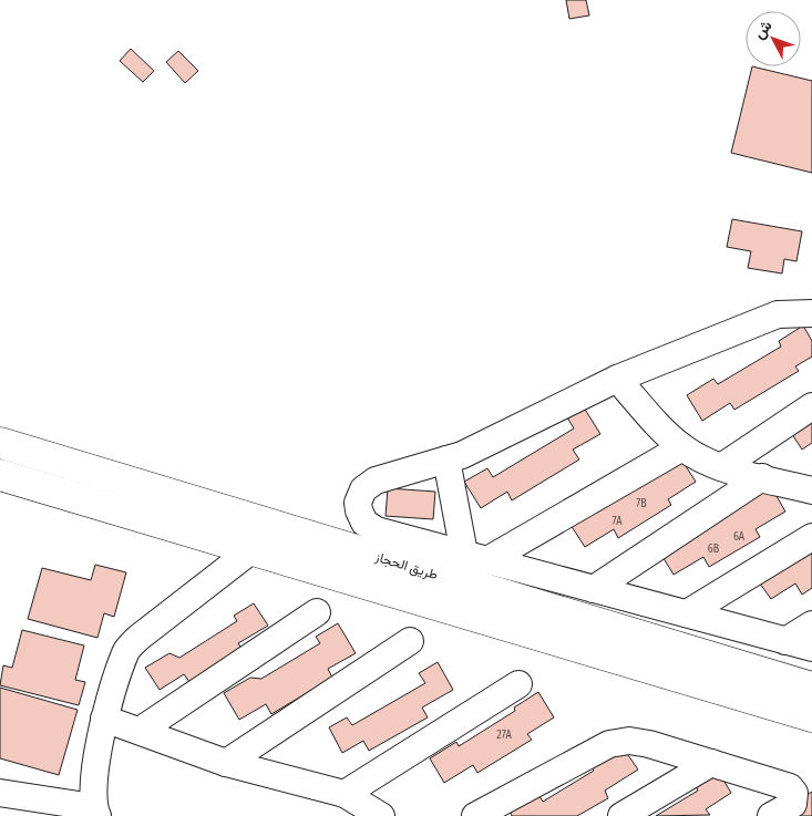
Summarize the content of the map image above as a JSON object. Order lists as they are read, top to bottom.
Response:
{
  "streets": {
    "main road": ["طريق الحجاز"]
  },
  "house_numbers": [
    "7B",
    "7A",
    "6A",
    "6B",
    "27A"
  ],
  "north": "top left"
}
